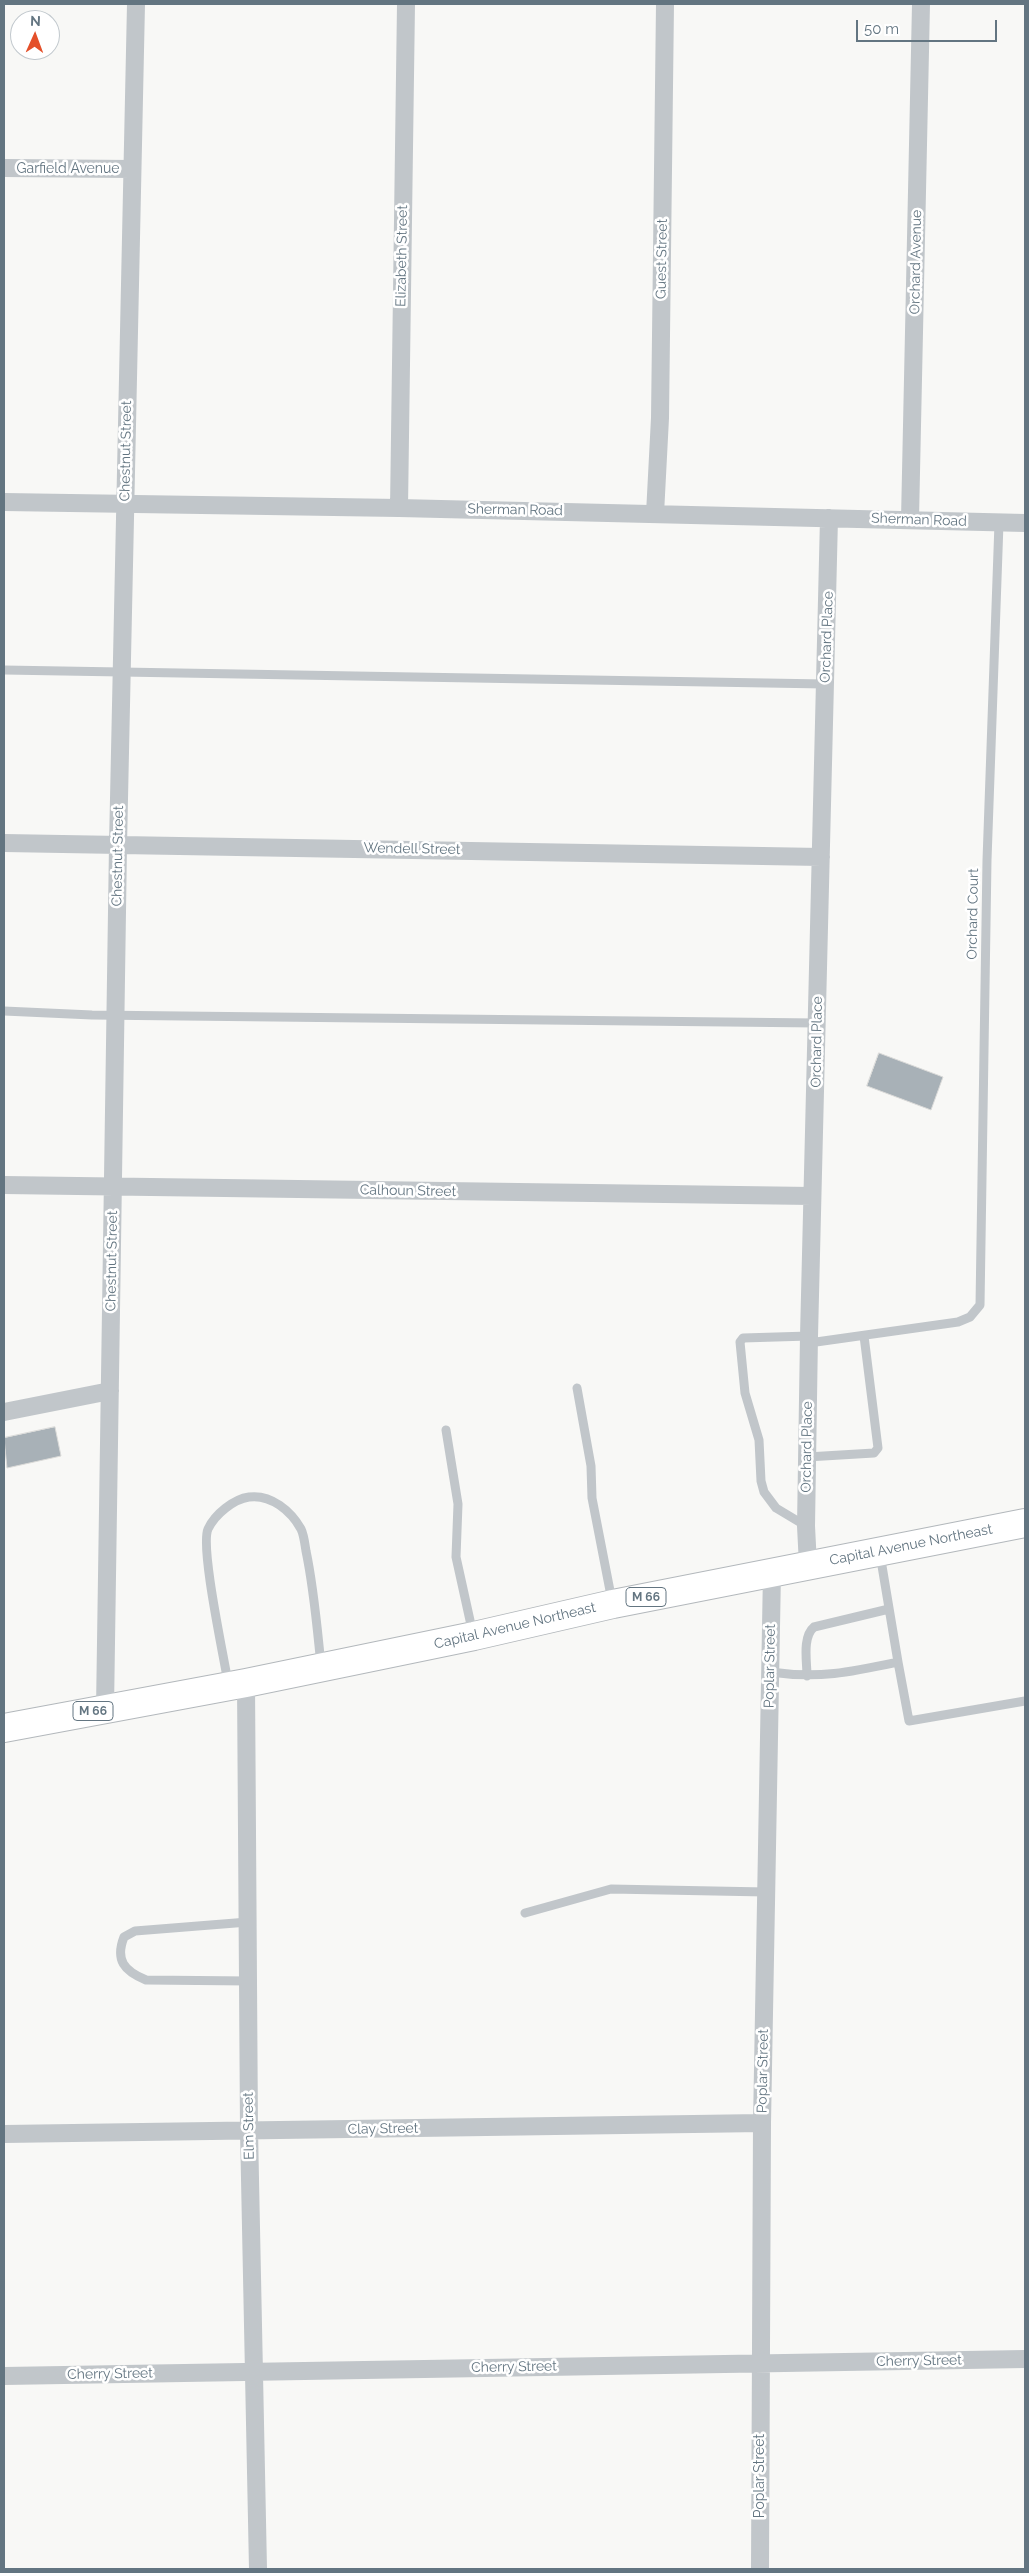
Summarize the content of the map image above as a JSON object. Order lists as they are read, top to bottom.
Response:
{
  "streets": {
    "main road": ["Capital Avenue Northeast", "M 66"],
    "street": [
      "Garfield Avenue",
      "Elizabeth Street",
      "Guest Street",
      "Orchard Avenue",
      "Chestnut Street",
      "Sherman Road",
      "Orchard Place",
      "Wendell Street",
      "Calhoun Street",
      "Poplar Street",
      "Elm Street",
      "Clay Street",
      "Cherry Street"
    ],
    "lane": ["Orchard Court"]
  },
  "crossings": [
    ["Garfield Avenue", "Chestnut Street"],
    ["Elizabeth Street", "Sherman Road"],
    ["Guest Street", "Sherman Road"],
    ["Orchard Avenue", "Sherman Road"],
    ["Chestnut Street", "Sherman Road"],
    ["Chestnut Street", "Wendell Street"],
    ["Chestnut Street", "Calhoun Street"],
    ["Chestnut Street", "Capital Avenue Northeast"],
    ["Sherman Road", "Orchard Place"],
    ["Sherman Road", "Orchard Court"],
    ["Orchard Place", "Wendell Street"],
    ["Orchard Place", "Calhoun Street"],
    ["Orchard Place", "Capital Avenue Northeast"],
    ["Capital Avenue Northeast", "Poplar Street"],
    ["Capital Avenue Northeast", "Elm Street"],
    ["Poplar Street", "Clay Street"],
    ["Poplar Street", "Cherry Street"],
    ["Elm Street", "Clay Street"],
    ["Elm Street", "Cherry Street"]
  ],
  "scale_bar": "50 m",
  "north": "top"
}
